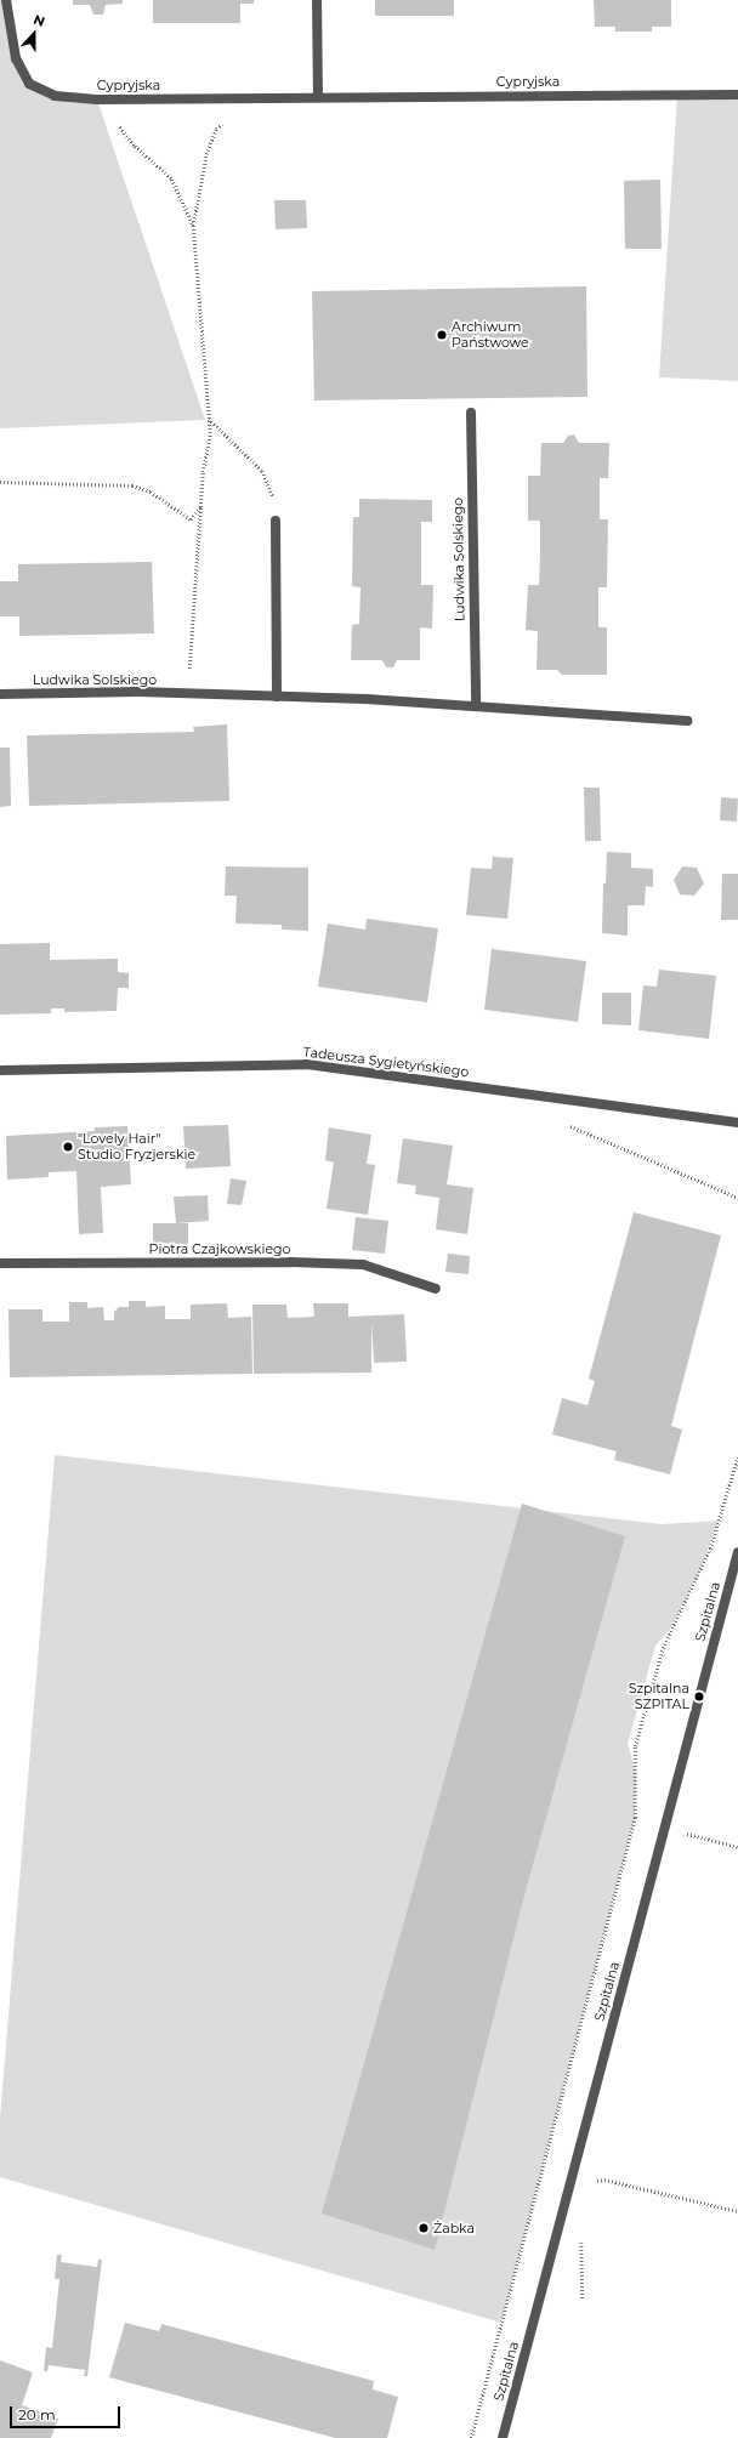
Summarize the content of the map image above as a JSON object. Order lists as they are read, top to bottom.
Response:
{
  "streets": {
    "street": [
      "Cypryjska",
      "Ludwika Solskiego",
      "Tadeusza Sygietyńskiego",
      "Piotra Czajkowskiego",
      "Szpitalna"
    ]
  },
  "places": [
    "Archiwum Państwowe",
    "\"Lovely Hair\" Studio Fryzjerskie",
    "Szpitalna SZPITAL",
    "Żabka"
  ],
  "scale_bar": "20 m",
  "north": "top"
}
